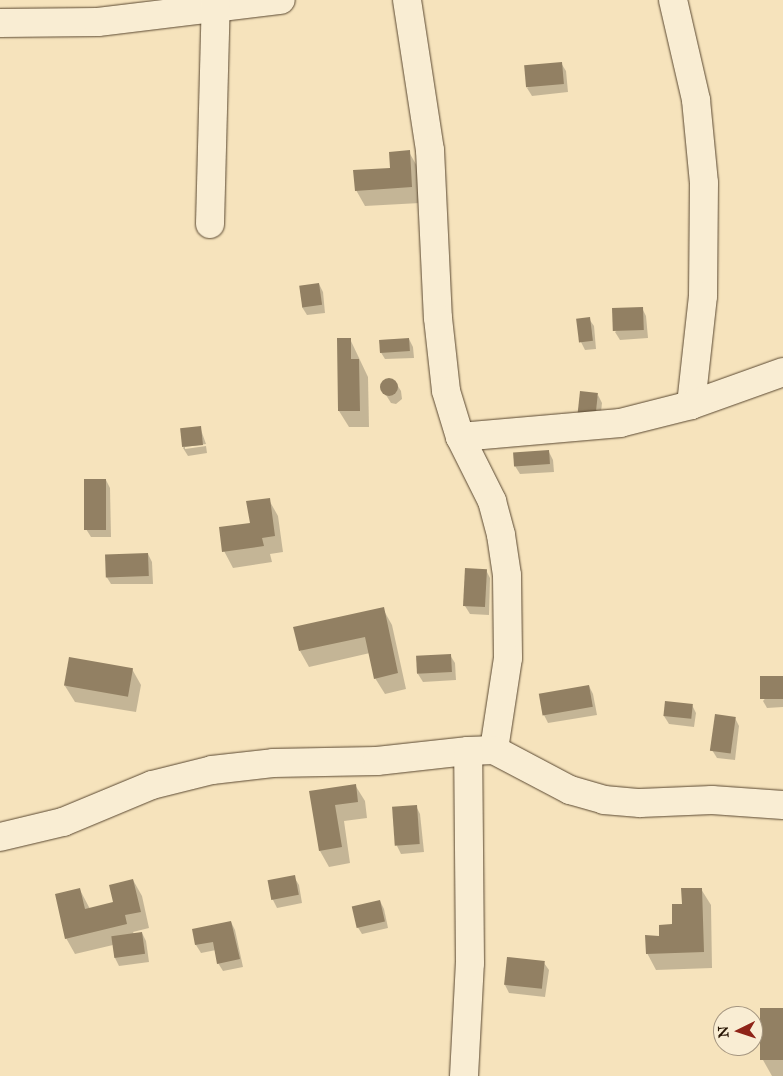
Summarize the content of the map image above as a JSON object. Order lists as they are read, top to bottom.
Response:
{
  "north": "left"
}
